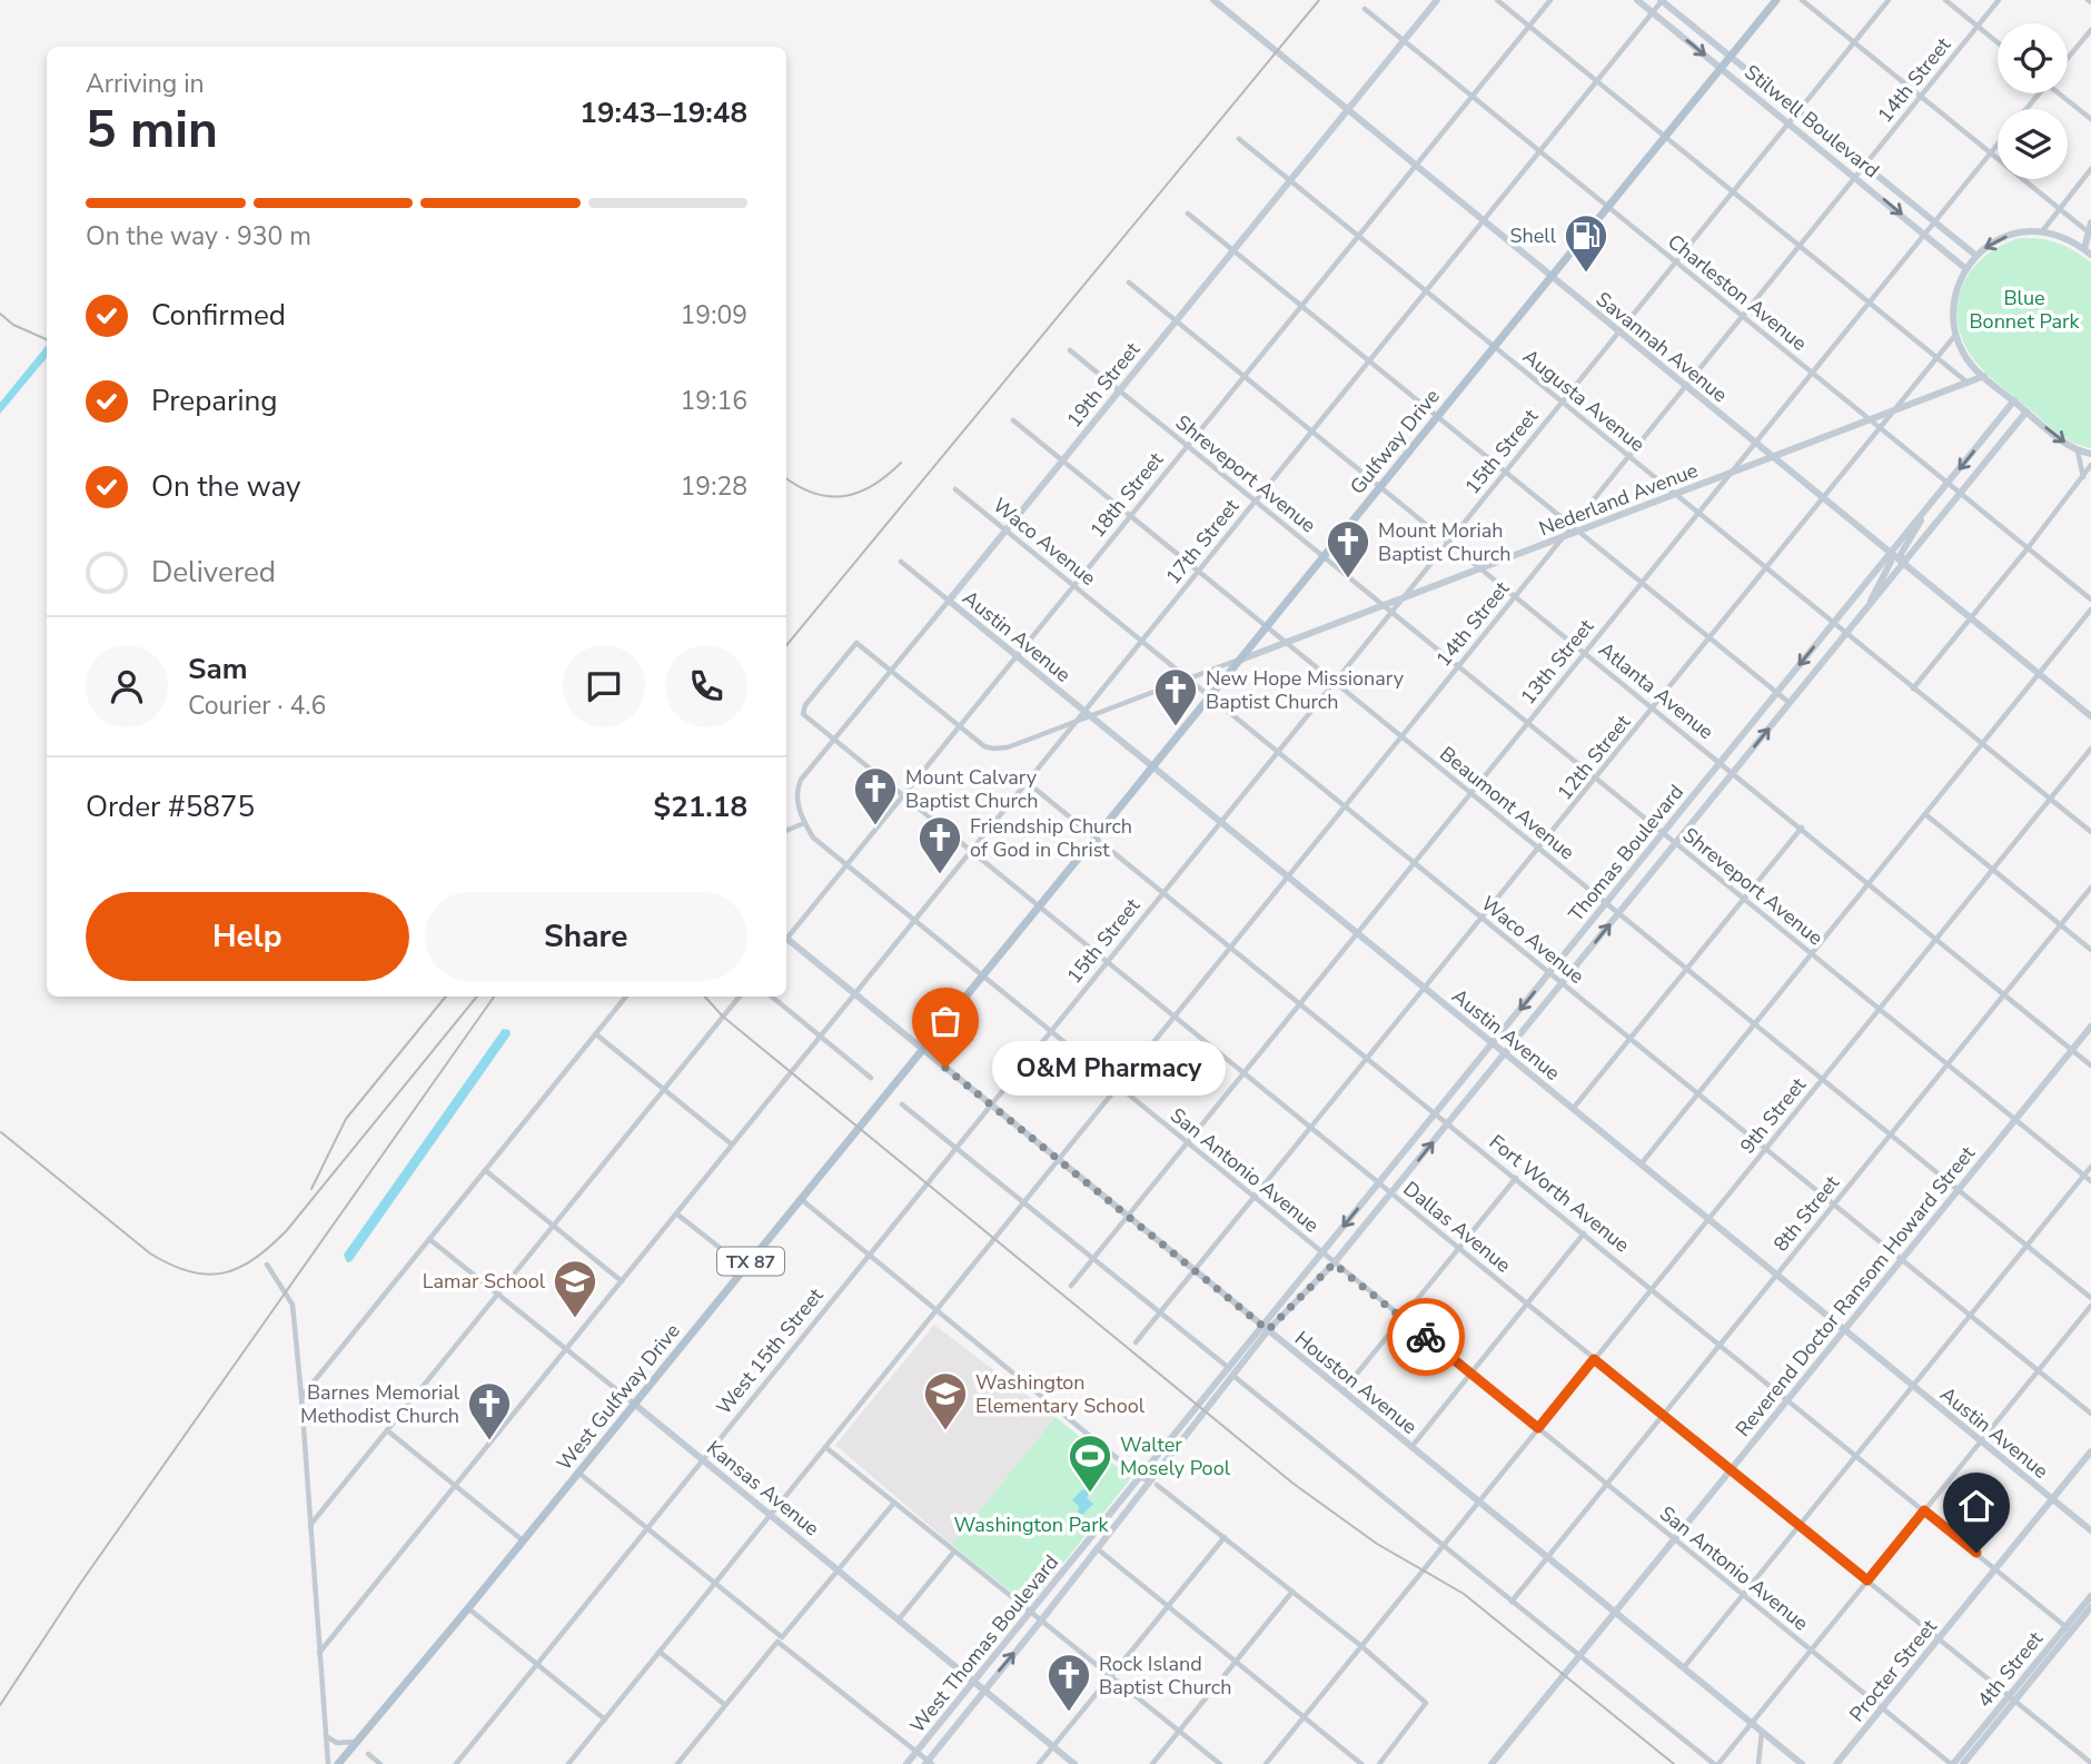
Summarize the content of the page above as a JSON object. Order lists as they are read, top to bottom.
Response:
{
  "streets": {
    "main road": ["Gulfway Drive", "TX 87", "West Gulfway Drive"],
    "street": [
      "14th Street",
      "Stilwell Boulevard",
      "Charleston Avenue",
      "Savannah Avenue",
      "19th Street",
      "Augusta Avenue",
      "15th Street",
      "Shreveport Avenue",
      "18th Street",
      "Nederland Avenue",
      "Waco Avenue",
      "17th Street",
      "Austin Avenue",
      "13th Street",
      "Atlanta Avenue",
      "12th Street",
      "Beaumont Avenue",
      "Thomas Boulevard",
      "9th Street",
      "San Antonio Avenue",
      "Fort Worth Avenue",
      "8th Street",
      "Dallas Avenue",
      "Reverend Doctor Ransom Howard Street",
      "West 15th Street",
      "Houston Avenue",
      "Kansas Avenue",
      "West Thomas Boulevard",
      "4th Street",
      "Procter Street"
    ]
  },
  "crossings": [
    ["14th Street", "Stilwell Boulevard"],
    ["14th Street", "Charleston Avenue"],
    ["14th Street", "Savannah Avenue"],
    ["14th Street", "Augusta Avenue"],
    ["14th Street", "Shreveport Avenue"],
    ["14th Street", "Nederland Avenue"],
    ["14th Street", "Waco Avenue"],
    ["14th Street", "Austin Avenue"],
    ["14th Street", "Atlanta Avenue"],
    ["14th Street", "Beaumont Avenue"],
    ["14th Street", "San Antonio Avenue"],
    ["14th Street", "Fort Worth Avenue"],
    ["14th Street", "Dallas Avenue"],
    ["14th Street", "Houston Avenue"],
    ["14th Street", "Kansas Avenue"],
    ["Stilwell Boulevard", "Gulfway Drive"],
    ["Stilwell Boulevard", "15th Street"],
    ["Stilwell Boulevard", "17th Street"],
    ["Stilwell Boulevard", "13th Street"],
    ["Charleston Avenue", "19th Street"],
    ["Charleston Avenue", "Gulfway Drive"],
    ["Charleston Avenue", "15th Street"],
    ["Charleston Avenue", "18th Street"],
    ["Charleston Avenue", "Nederland Avenue"],
    ["Charleston Avenue", "17th Street"],
    ["Charleston Avenue", "13th Street"],
    ["Charleston Avenue", "12th Street"],
    ["Charleston Avenue", "Thomas Boulevard"],
    ["Savannah Avenue", "19th Street"],
    ["Savannah Avenue", "Gulfway Drive"],
    ["Savannah Avenue", "15th Street"],
    ["Savannah Avenue", "18th Street"],
    ["Savannah Avenue", "Nederland Avenue"],
    ["Savannah Avenue", "17th Street"],
    ["Savannah Avenue", "13th Street"],
    ["Savannah Avenue", "12th Street"],
    ["Savannah Avenue", "Thomas Boulevard"],
    ["19th Street", "Augusta Avenue"],
    ["19th Street", "Shreveport Avenue"],
    ["19th Street", "Waco Avenue"],
    ["19th Street", "Austin Avenue"],
    ["19th Street", "Atlanta Avenue"],
    ["19th Street", "Beaumont Avenue"],
    ["19th Street", "San Antonio Avenue"],
    ["19th Street", "Dallas Avenue"],
    ["Augusta Avenue", "Gulfway Drive"],
    ["Augusta Avenue", "15th Street"],
    ["Augusta Avenue", "18th Street"],
    ["Augusta Avenue", "Nederland Avenue"],
    ["Augusta Avenue", "17th Street"],
    ["Augusta Avenue", "13th Street"],
    ["Augusta Avenue", "12th Street"],
    ["Augusta Avenue", "Thomas Boulevard"],
    ["Augusta Avenue", "9th Street"],
    ["Gulfway Drive", "Shreveport Avenue"],
    ["Gulfway Drive", "Nederland Avenue"],
    ["Gulfway Drive", "Waco Avenue"],
    ["Gulfway Drive", "Austin Avenue"],
    ["Gulfway Drive", "Atlanta Avenue"],
    ["Gulfway Drive", "Beaumont Avenue"],
    ["Gulfway Drive", "San Antonio Avenue"],
    ["Gulfway Drive", "Fort Worth Avenue"],
    ["Gulfway Drive", "Dallas Avenue"],
    ["Gulfway Drive", "Houston Avenue"],
    ["Gulfway Drive", "West Gulfway Drive"],
    ["15th Street", "Shreveport Avenue"],
    ["15th Street", "Nederland Avenue"],
    ["15th Street", "Waco Avenue"],
    ["15th Street", "Austin Avenue"],
    ["15th Street", "Atlanta Avenue"],
    ["15th Street", "Beaumont Avenue"],
    ["15th Street", "San Antonio Avenue"],
    ["15th Street", "Fort Worth Avenue"],
    ["15th Street", "Dallas Avenue"],
    ["15th Street", "West 15th Street"],
    ["15th Street", "Houston Avenue"],
    ["Shreveport Avenue", "18th Street"],
    ["Shreveport Avenue", "Nederland Avenue"],
    ["Shreveport Avenue", "17th Street"],
    ["Shreveport Avenue", "13th Street"],
    ["Shreveport Avenue", "12th Street"],
    ["Shreveport Avenue", "Thomas Boulevard"],
    ["Shreveport Avenue", "9th Street"],
    ["Shreveport Avenue", "8th Street"],
    ["Shreveport Avenue", "Reverend Doctor Ransom Howard Street"],
    ["18th Street", "Nederland Avenue"],
    ["18th Street", "Waco Avenue"],
    ["18th Street", "Austin Avenue"],
    ["18th Street", "Atlanta Avenue"],
    ["18th Street", "Beaumont Avenue"],
    ["18th Street", "San Antonio Avenue"],
    ["18th Street", "Dallas Avenue"],
    ["Nederland Avenue", "Waco Avenue"],
    ["Nederland Avenue", "17th Street"],
    ["Nederland Avenue", "Austin Avenue"],
    ["Nederland Avenue", "13th Street"],
    ["Nederland Avenue", "Atlanta Avenue"],
    ["Nederland Avenue", "12th Street"],
    ["Nederland Avenue", "Beaumont Avenue"],
    ["Waco Avenue", "17th Street"],
    ["Waco Avenue", "13th Street"],
    ["Waco Avenue", "12th Street"],
    ["Waco Avenue", "Thomas Boulevard"],
    ["Waco Avenue", "9th Street"],
    ["Waco Avenue", "8th Street"],
    ["Waco Avenue", "Reverend Doctor Ransom Howard Street"],
    ["17th Street", "Austin Avenue"],
    ["17th Street", "Atlanta Avenue"],
    ["17th Street", "Beaumont Avenue"],
    ["17th Street", "San Antonio Avenue"],
    ["17th Street", "Fort Worth Avenue"],
    ["17th Street", "Dallas Avenue"],
    ["17th Street", "Houston Avenue"],
    ["17th Street", "Kansas Avenue"],
    ["Austin Avenue", "13th Street"],
    ["Austin Avenue", "12th Street"],
    ["Austin Avenue", "Thomas Boulevard"],
    ["Austin Avenue", "9th Street"],
    ["Austin Avenue", "8th Street"],
    ["Austin Avenue", "Reverend Doctor Ransom Howard Street"],
    ["Austin Avenue", "Procter Street"],
    ["13th Street", "Atlanta Avenue"],
    ["13th Street", "Beaumont Avenue"],
    ["13th Street", "San Antonio Avenue"],
    ["13th Street", "Fort Worth Avenue"],
    ["13th Street", "Dallas Avenue"],
    ["13th Street", "Houston Avenue"],
    ["Atlanta Avenue", "12th Street"],
    ["Atlanta Avenue", "Thomas Boulevard"],
    ["Atlanta Avenue", "9th Street"],
    ["Atlanta Avenue", "8th Street"],
    ["Atlanta Avenue", "Reverend Doctor Ransom Howard Street"],
    ["12th Street", "Beaumont Avenue"],
    ["12th Street", "San Antonio Avenue"],
    ["12th Street", "Fort Worth Avenue"],
    ["12th Street", "Dallas Avenue"],
    ["12th Street", "Houston Avenue"],
    ["Beaumont Avenue", "Thomas Boulevard"],
    ["Beaumont Avenue", "9th Street"],
    ["Beaumont Avenue", "8th Street"],
    ["Beaumont Avenue", "Reverend Doctor Ransom Howard Street"],
    ["Thomas Boulevard", "San Antonio Avenue"],
    ["Thomas Boulevard", "Fort Worth Avenue"],
    ["Thomas Boulevard", "Dallas Avenue"],
    ["Thomas Boulevard", "Houston Avenue"],
    ["Thomas Boulevard", "West Thomas Boulevard"],
    ["9th Street", "San Antonio Avenue"],
    ["9th Street", "Fort Worth Avenue"],
    ["9th Street", "Dallas Avenue"],
    ["9th Street", "Houston Avenue"],
    ["San Antonio Avenue", "8th Street"],
    ["San Antonio Avenue", "Reverend Doctor Ransom Howard Street"],
    ["San Antonio Avenue", "4th Street"],
    ["San Antonio Avenue", "Procter Street"],
    ["Fort Worth Avenue", "8th Street"],
    ["Fort Worth Avenue", "Reverend Doctor Ransom Howard Street"],
    ["Fort Worth Avenue", "4th Street"],
    ["Fort Worth Avenue", "Procter Street"],
    ["8th Street", "Dallas Avenue"],
    ["8th Street", "Houston Avenue"],
    ["Dallas Avenue", "Reverend Doctor Ransom Howard Street"],
    ["Dallas Avenue", "4th Street"],
    ["Dallas Avenue", "Procter Street"],
    ["Reverend Doctor Ransom Howard Street", "Houston Avenue"],
    ["West 15th Street", "Houston Avenue"],
    ["West 15th Street", "Kansas Avenue"],
    ["Houston Avenue", "West Gulfway Drive"],
    ["Houston Avenue", "West Thomas Boulevard"],
    ["West Gulfway Drive", "Kansas Avenue"],
    ["Kansas Avenue", "West Thomas Boulevard"]
  ],
  "parks": ["Blue Bonnet Park", "Washington Park"],
  "places": {
    "fuel station": ["Shell"],
    "church": [
      "Mount Moriah Baptist Church",
      "New Hope Missionary Baptist Church",
      "Mount Calvary Baptist Church",
      "Friendship Church of God in Christ",
      "Barnes Memorial Methodist Church",
      "Rock Island Baptist Church"
    ],
    "other": ["O&M Pharmacy"],
    "school or university": ["Lamar School", "Washington Elementary School"],
    "sports": ["Walter Mosely Pool"]
  },
  "page": {
    "heading": ["5 min", "Arriving in", "19:43–19:48"],
    "panel": [
      "Sam",
      "Courier · 4.6",
      "Order #5875",
      "$21.18"
    ],
    "bar": "On the way · 930 m",
    "list": [
      ["Confirmed", "19:09"],
      ["Preparing", "19:16"],
      ["On the way", "19:28"],
      "Delivered"
    ],
    "buttons": ["Help", "Share"],
    "bubble": "O&M Pharmacy"
  }
}
